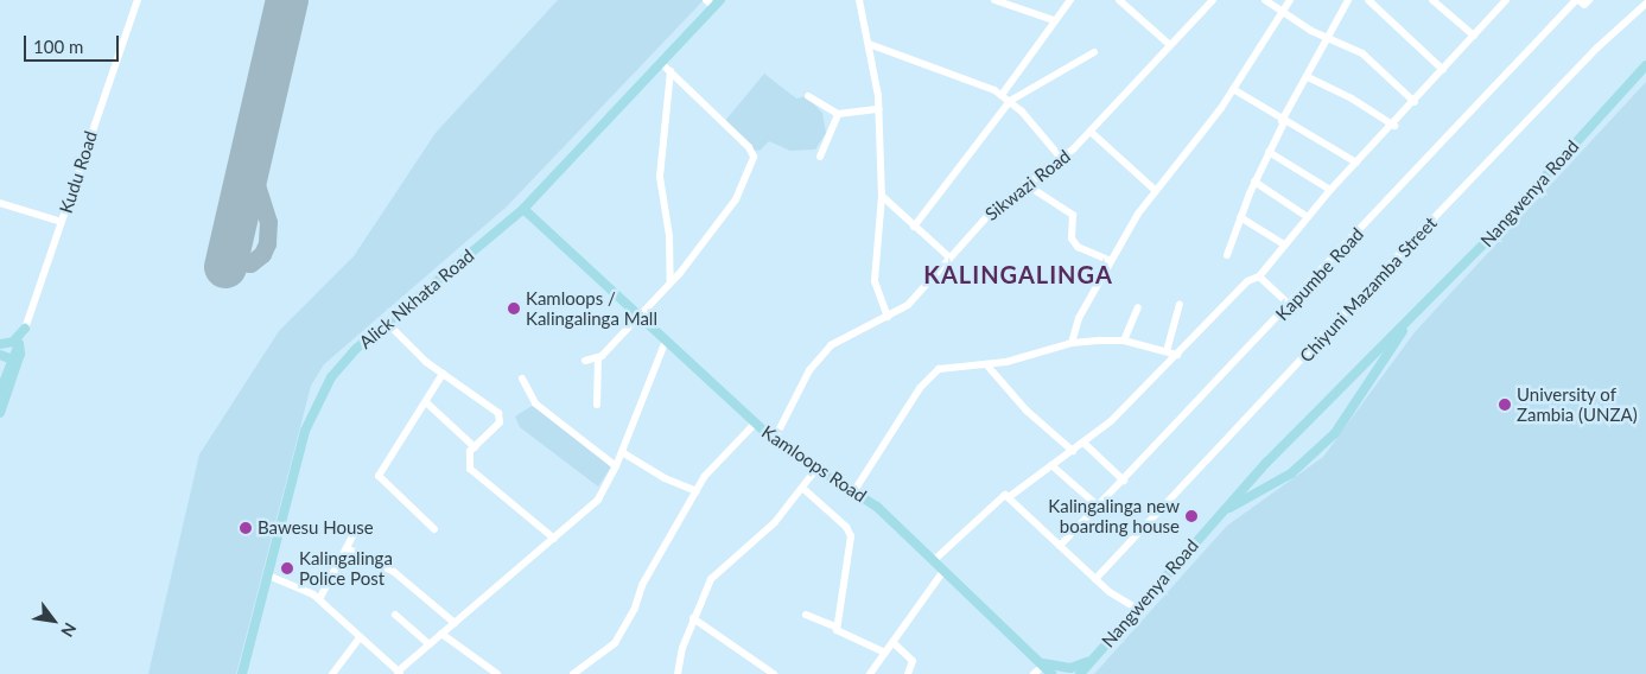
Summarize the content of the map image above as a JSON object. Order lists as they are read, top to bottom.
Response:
{
  "streets": {
    "main road": [
      "Kudu Road",
      "Nangwenya Road",
      "Alick Nkhata Road",
      "Kamloops Road"
    ],
    "street": ["Sikwazi Road", "Kapumbe Road", "Chiyuni Mazamba Street"]
  },
  "crossings": [
    ["Sikwazi Road", "Kamloops Road"],
    ["Alick Nkhata Road", "Kamloops Road"]
  ],
  "districts": ["KALINGALINGA"],
  "places": [
    "Kamloops / Kalingalinga Mall",
    "University of Zambia (UNZA)",
    "Kalingalinga new boarding house",
    "Bawesu House",
    "Kalingalinga Police Post"
  ],
  "scale_bar": "100 m",
  "north": "bottom right"
}
